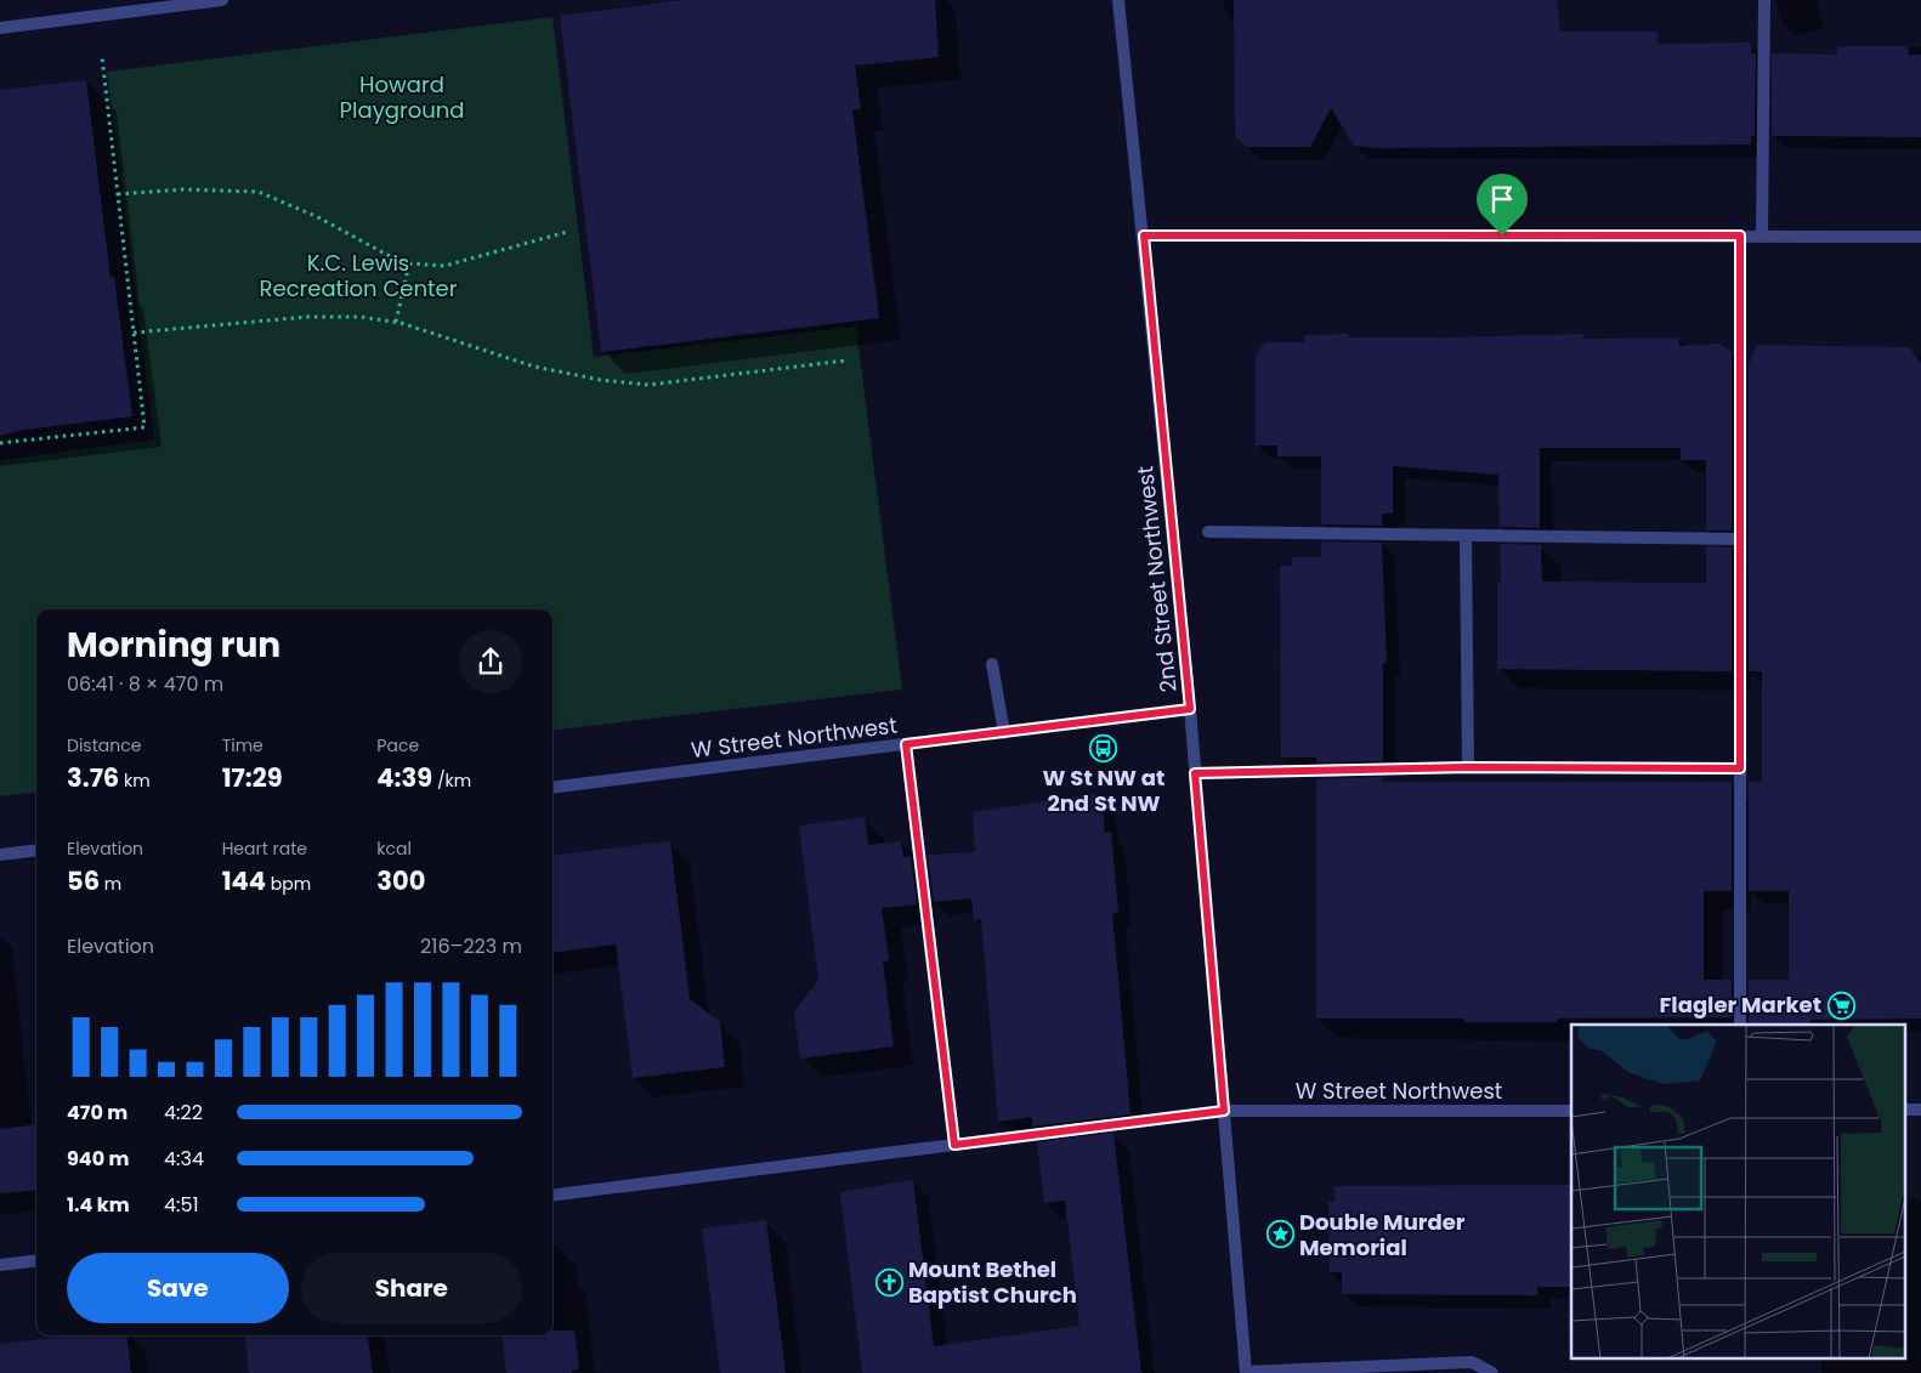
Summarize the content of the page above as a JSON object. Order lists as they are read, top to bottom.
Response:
{
  "streets": {
    "street": ["2nd Street Northwest", "W Street Northwest"]
  },
  "crossings": [
    ["2nd Street Northwest", "W Street Northwest"]
  ],
  "parks": ["Howard Playground", "K.C. Lewis Recreation Center"],
  "places": {
    "bus stop": ["W St NW at 2nd St NW"],
    "supermarket": ["Flagler Market"],
    "place": ["Double Murder Memorial"],
    "church": ["Mount Bethel Baptist Church"]
  },
  "page": {
    "heading": ["Morning run", "06:41 · 8 × 470 m"],
    "stats": [
      ["Distance", "3.76 km"],
      ["Time", "17:29"],
      ["Pace", "4:39 /km"],
      ["Elevation", "56 m"],
      ["Heart rate", "144 bpm"],
      ["kcal", "300"]
    ],
    "chart": ["Elevation", "216–223 m"],
    "list": [
      {
        "name": "470 m",
        "note": "4:22"
      },
      {
        "name": "940 m",
        "note": "4:34"
      },
      {
        "name": "1.4 km",
        "note": "4:51"
      }
    ],
    "buttons": ["Save", "Share"]
  }
}
